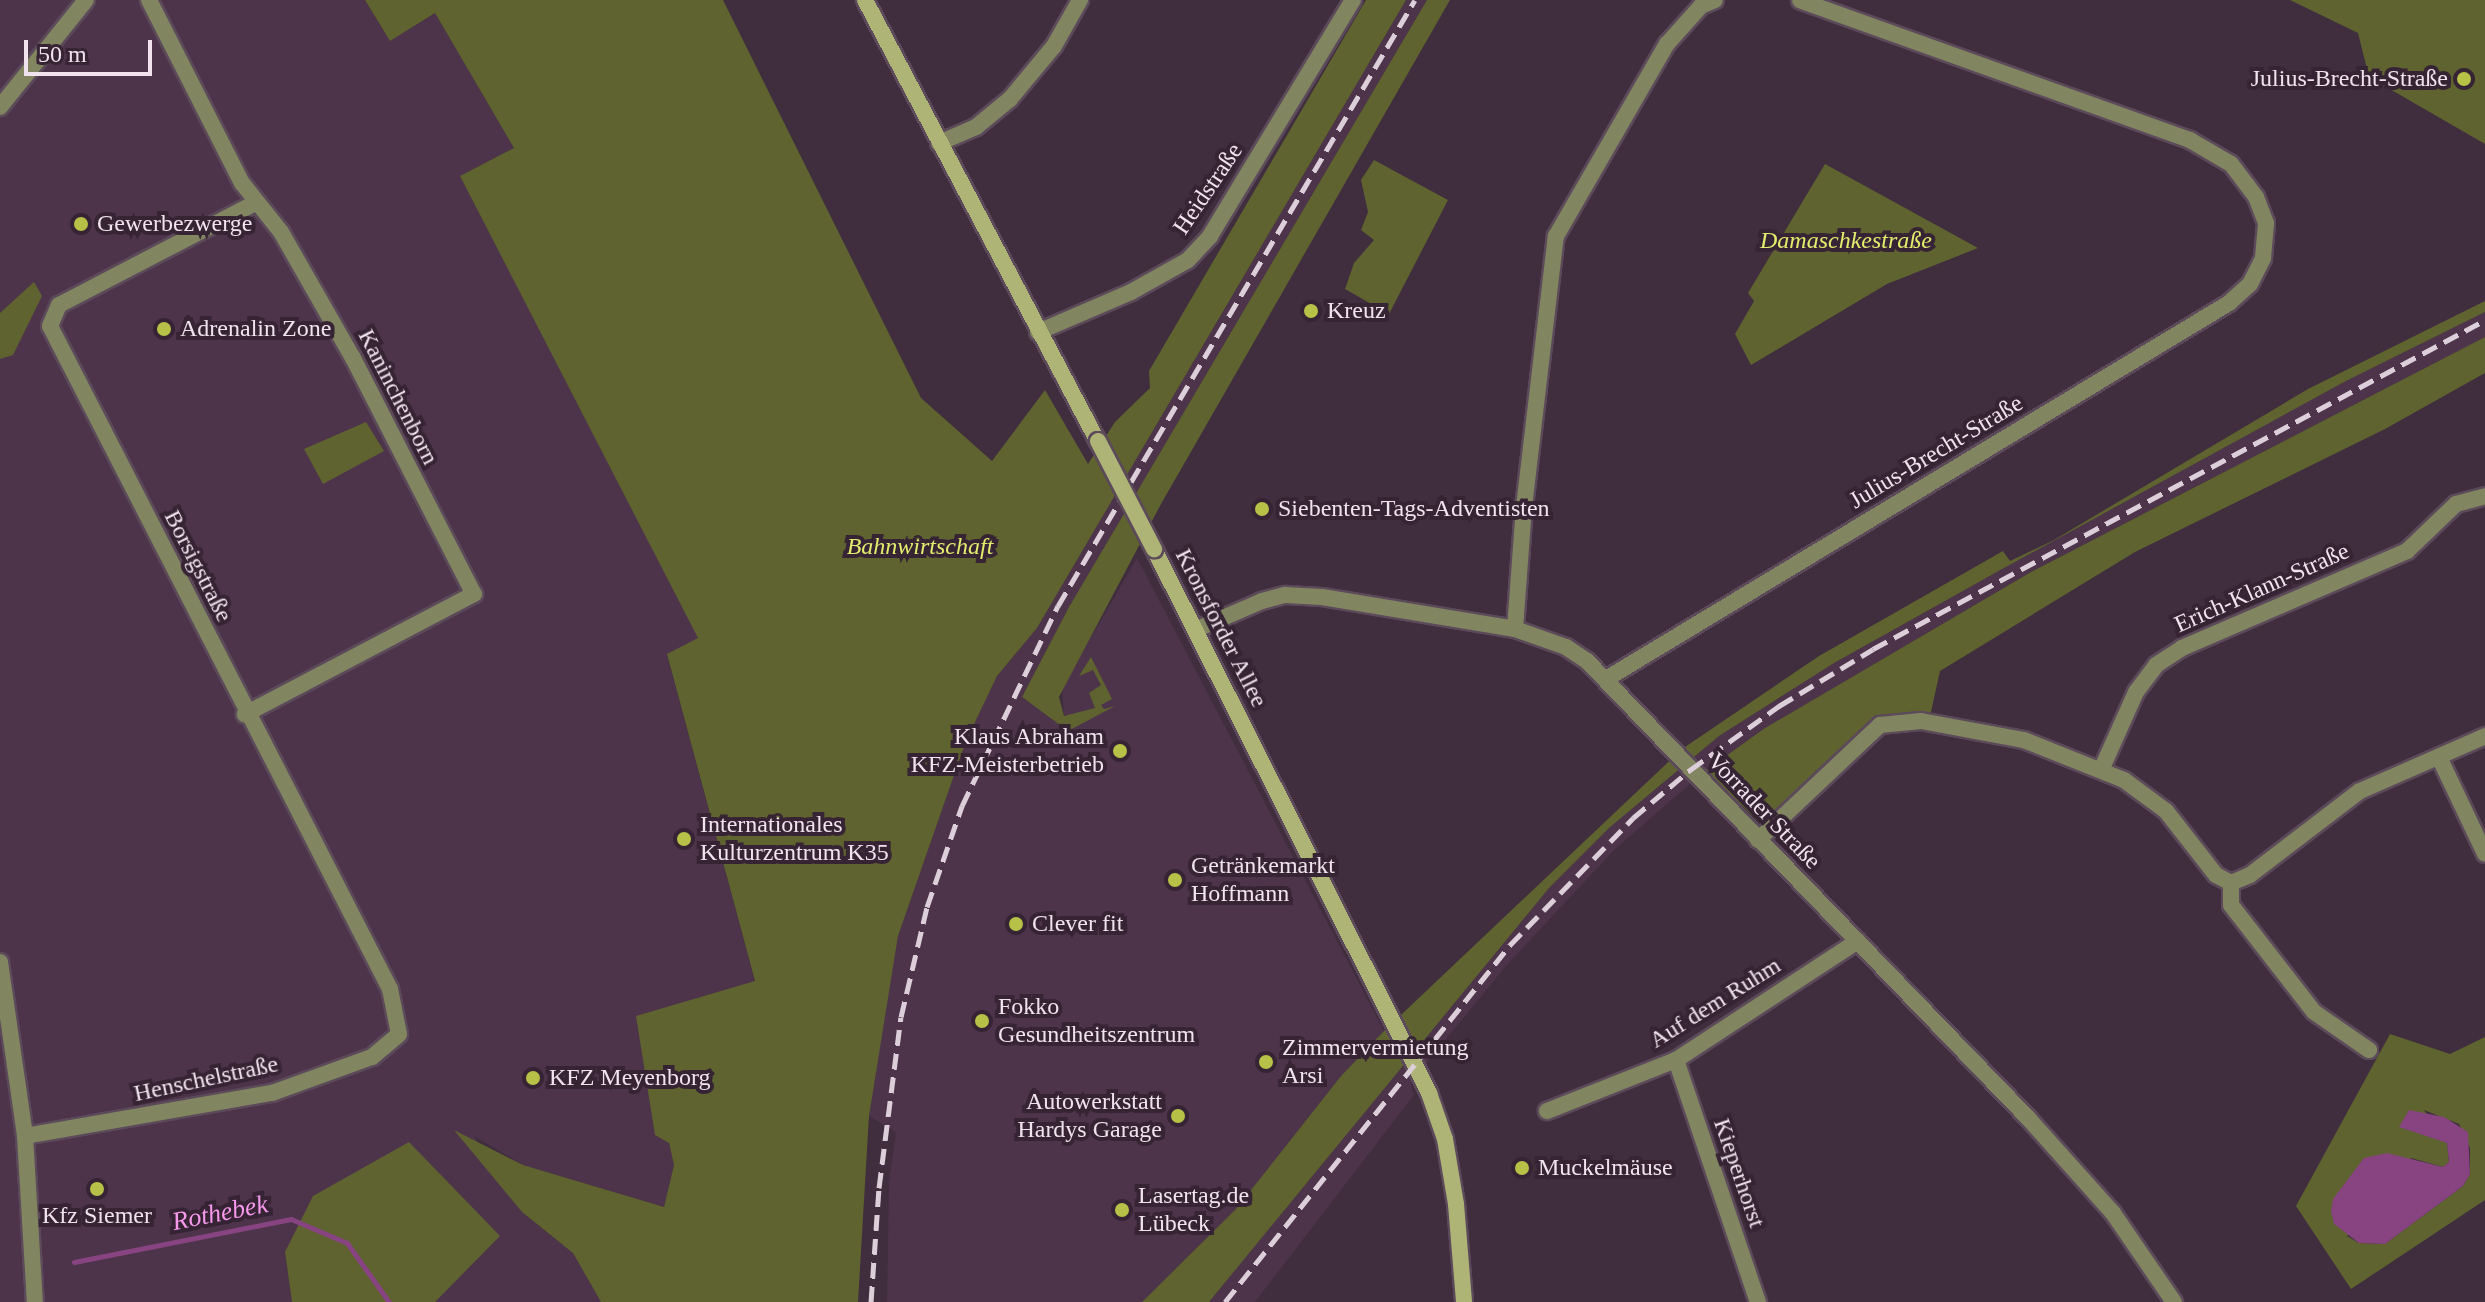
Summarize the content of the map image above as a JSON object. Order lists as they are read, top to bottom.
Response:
{
  "streets": {
    "main road": ["Kronsforder Allee"],
    "street": [
      "Heidstraße",
      "Kaninchenborn",
      "Julius-Brecht-Straße",
      "Borsigstraße",
      "Erich-Klann-Straße",
      "Vorrader Straße",
      "Auf dem Ruhm",
      "Henschelstraße",
      "Kieperhorst"
    ]
  },
  "crossings": [
    ["Heidstraße", "Kronsforder Allee"],
    ["Kaninchenborn", "Borsigstraße"],
    ["Julius-Brecht-Straße", "Vorrader Straße"],
    ["Borsigstraße", "Henschelstraße"],
    ["Kronsforder Allee", "Vorrader Straße"],
    ["Vorrader Straße", "Auf dem Ruhm"],
    ["Auf dem Ruhm", "Kieperhorst"]
  ],
  "water": ["Rothebek"],
  "parks": ["Damaschkestraße", "Bahnwirtschaft"],
  "places": [
    "Julius-Brecht-Straße",
    "Gewerbezwerge",
    "Kreuz",
    "Adrenalin Zone",
    "Siebenten-Tags-Adventisten",
    "Klaus Abraham KFZ-Meisterbetrieb",
    "Internationales Kulturzentrum K35",
    "Getränkemarkt Hoffmann",
    "Clever fit",
    "Fokko Gesundheitszentrum",
    "Zimmervermietung Arsi",
    "KFZ Meyenborg",
    "Autowerkstatt Hardys Garage",
    "Muckelmäuse",
    "Kfz Siemer",
    "Lasertag.de Lübeck"
  ],
  "scale_bar": "50 m"
}
